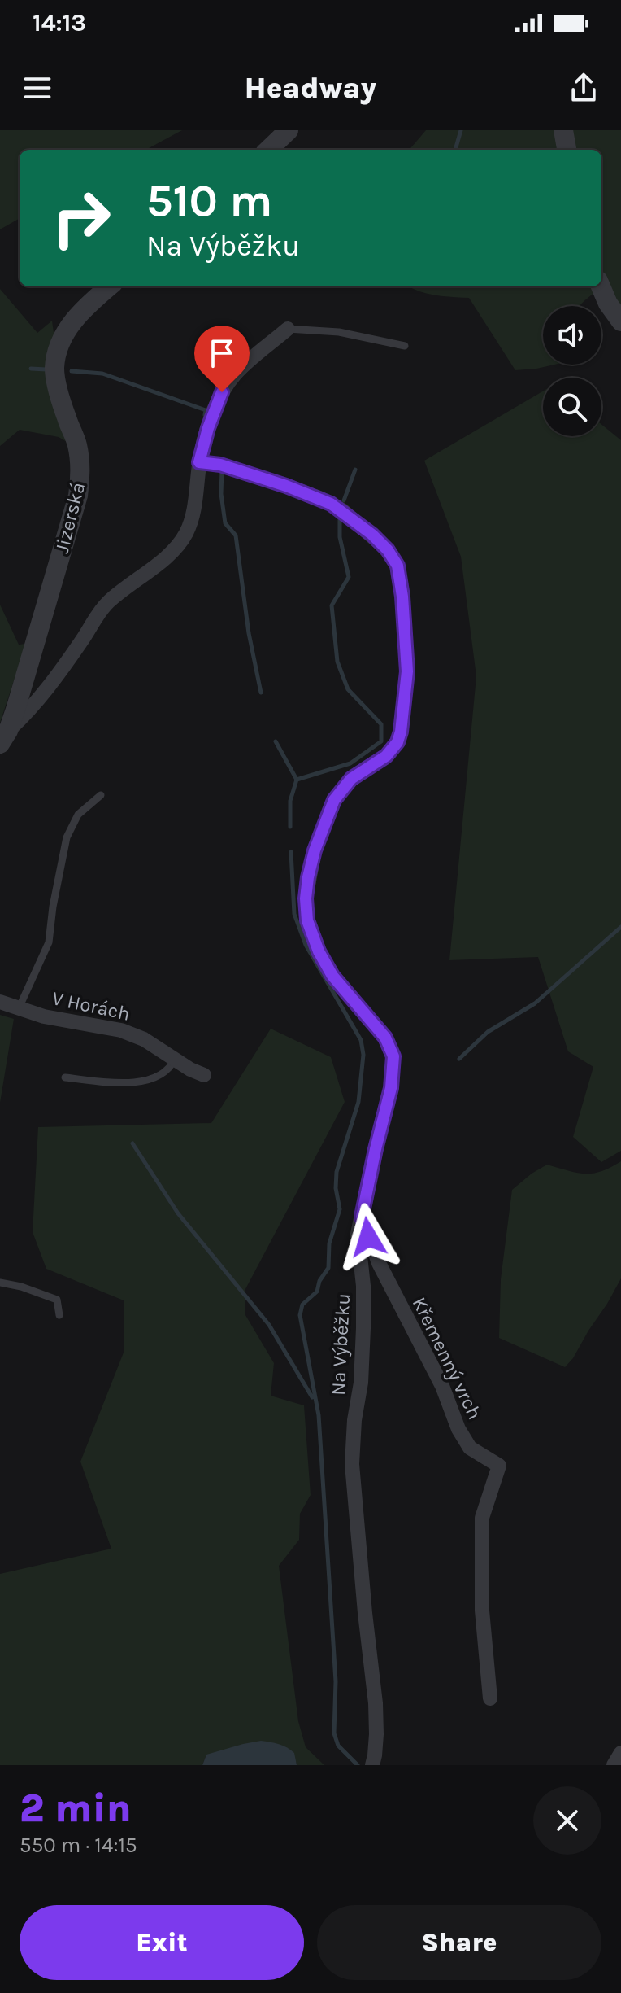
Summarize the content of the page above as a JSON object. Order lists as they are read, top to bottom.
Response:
{
  "streets": {
    "street": [
      "Jizerská",
      "V Horách",
      "Na Výběžku",
      "Křemenný vrch"
    ]
  },
  "crossings": [
    ["Jizerská", "Na Výběžku"],
    ["Na Výběžku", "Křemenný vrch"]
  ],
  "page": {
    "status": "14:13",
    "header": "Headway",
    "turn": ["510 m", "Na Výběžku"],
    "heading": ["2 min", "550 m · 14:15"],
    "buttons": ["Exit", "Share"]
  }
}
